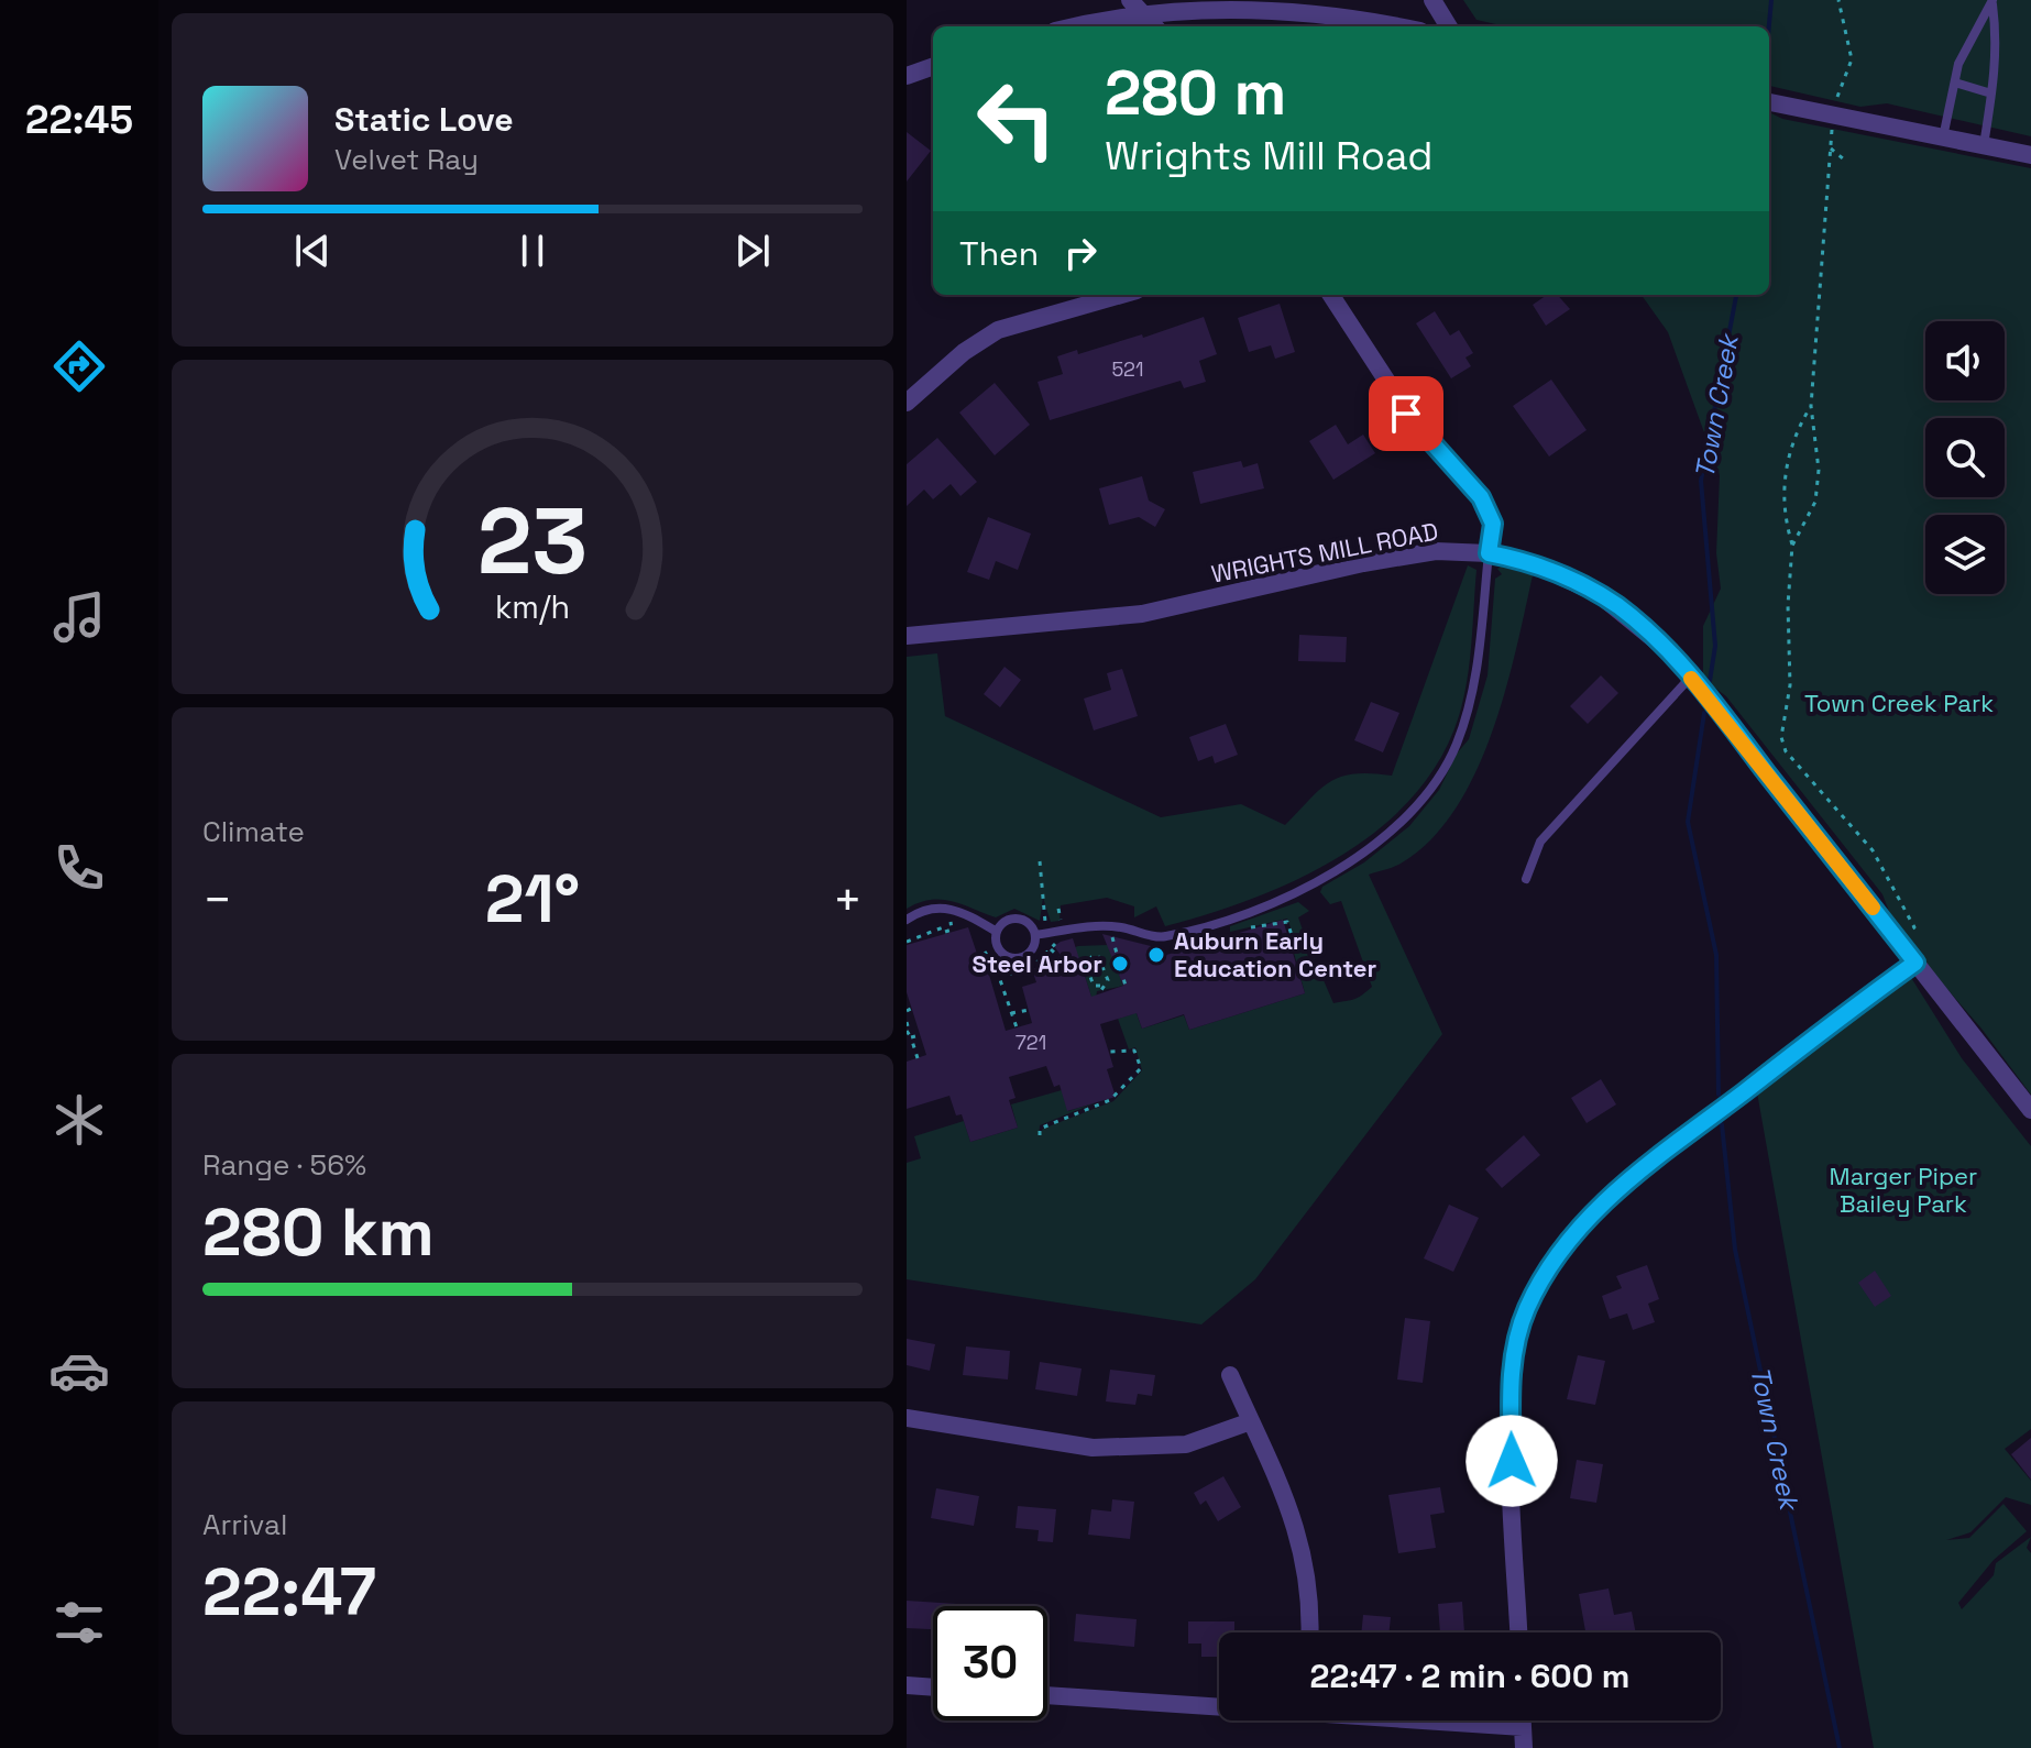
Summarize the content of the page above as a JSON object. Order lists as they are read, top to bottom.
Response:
{
  "streets": {
    "street": ["WRIGHTS MILL ROAD"]
  },
  "water": ["Town Creek"],
  "parks": ["Town Creek Park", "Marger Piper Bailey Park"],
  "places": ["Auburn Early Education Center", "Steel Arbor"],
  "house_numbers": ["521", "721"],
  "page": {
    "tabs": "22:45",
    "turn": ["280 m", "Wrights Mill Road"],
    "song": ["Static Love", "Velvet Ray"],
    "then": "Then",
    "tile": [
      "Climate",
      ["Range · 56%", "280 km"],
      ["Arrival", "22:47"]
    ],
    "heat": ["−", "21°", "+"],
    "limit": "30",
    "trip": "22:47 · 2 min · 600 m",
    "gauge": ["23", "km/h"]
  }
}
